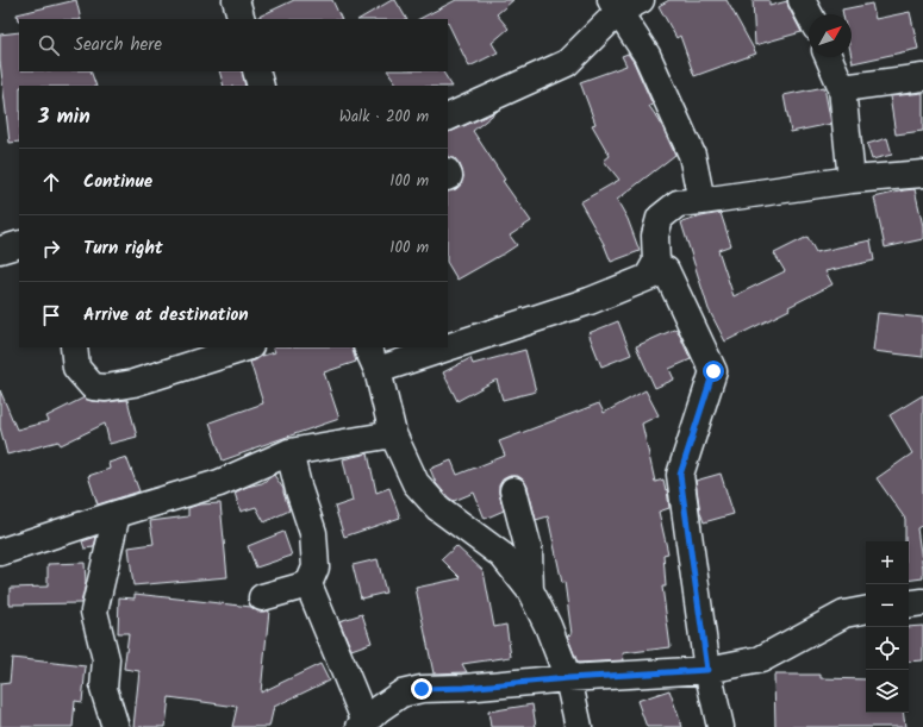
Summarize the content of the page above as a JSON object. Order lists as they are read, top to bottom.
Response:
{
  "north": "top right",
  "page": {
    "search": "Search here",
    "heading": ["3 min", "Walk · 200 m"],
    "list": [
      ["Continue", "100 m"],
      ["Turn right", "100 m"],
      "Arrive at destination"
    ],
    "map_buttons": ["+", "−"]
  }
}
